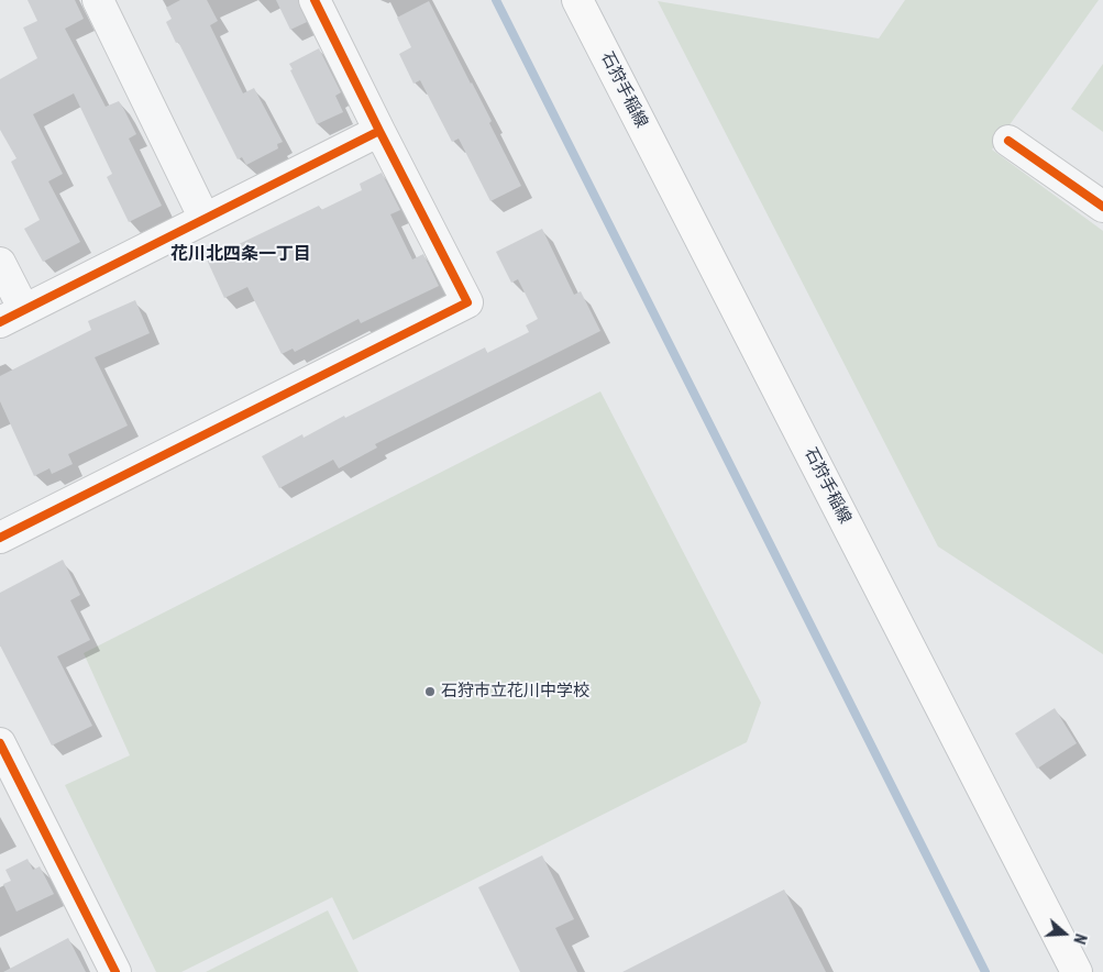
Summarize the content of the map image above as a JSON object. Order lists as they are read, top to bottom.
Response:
{
  "streets": {
    "main road": ["石狩手稲線"]
  },
  "districts": ["花川北四条一丁目"],
  "places": ["石狩市立花川中学校"],
  "north": "right"
}
